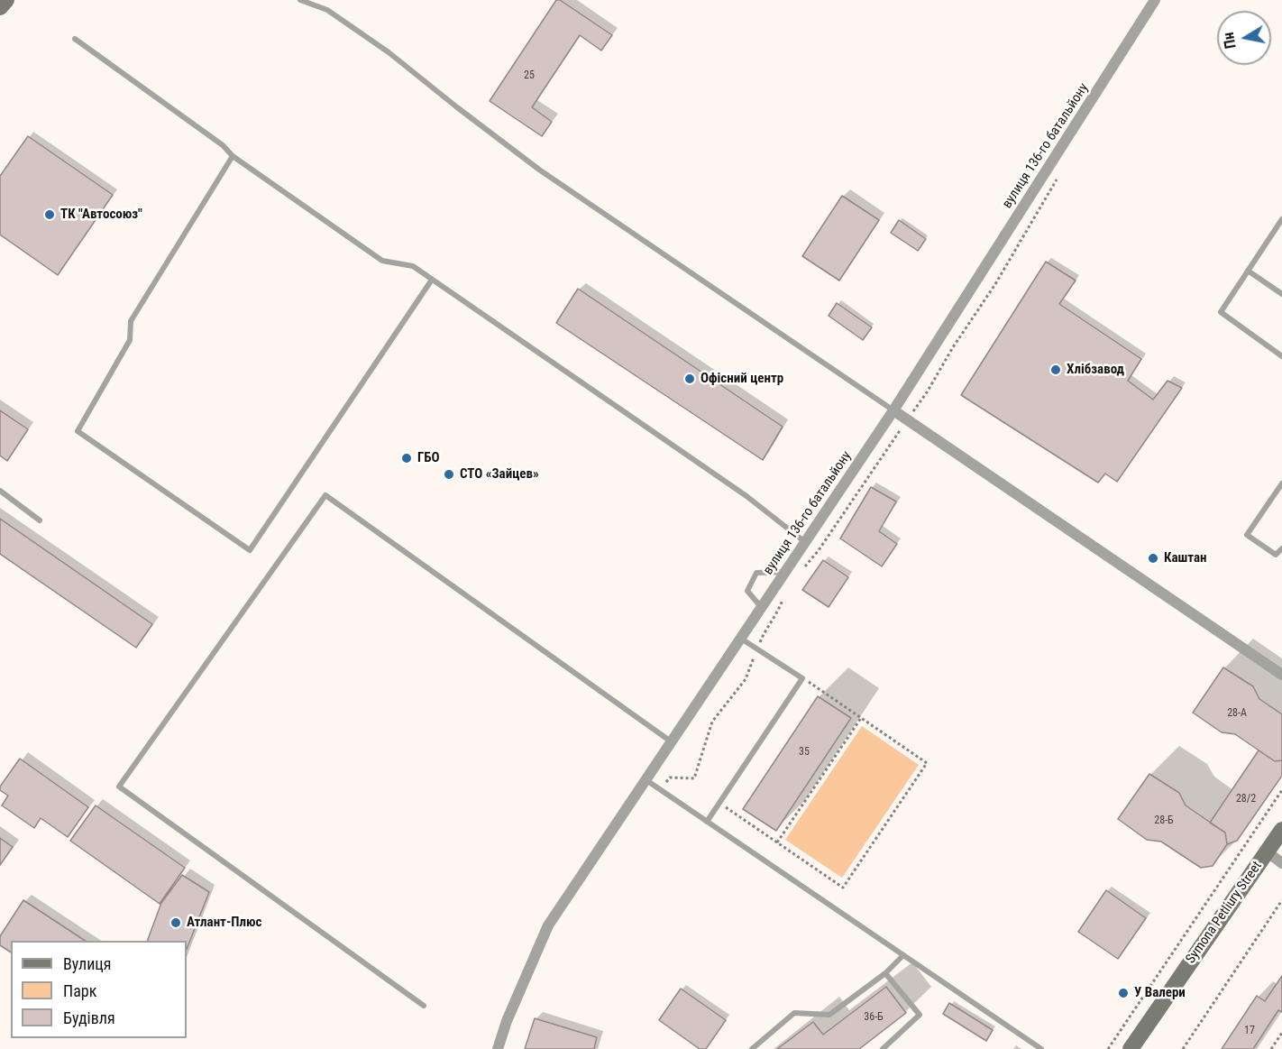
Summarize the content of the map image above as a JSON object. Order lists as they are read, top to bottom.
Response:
{
  "streets": {
    "main road": ["Symona Petliury Street"],
    "street": ["вулиця 136-го батальйону"]
  },
  "places": [
    "ТК \"Автосоюз\"",
    "Хлібзавод",
    "Офісний центр",
    "ГБО",
    "СТО «Зайцев»",
    "Каштан",
    "Атлант-Плюс",
    "У Валери"
  ],
  "house_numbers": [
    "25",
    "28-А",
    "35",
    "28/2",
    "28-Б",
    "36-Б",
    "17"
  ],
  "legend": ["Вулиця", "Парк", "Будівля"],
  "north": "left"
}
